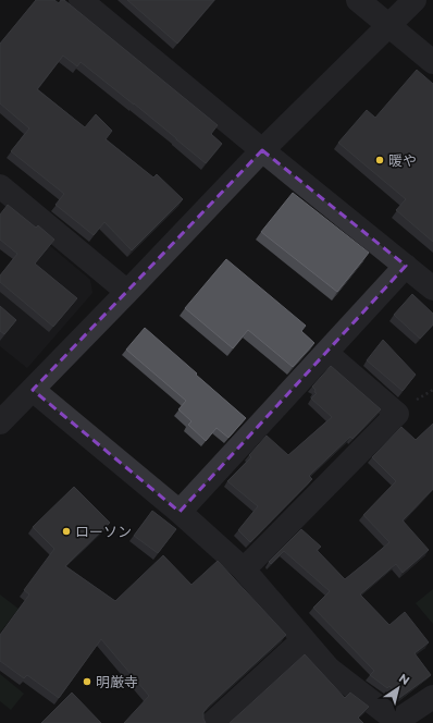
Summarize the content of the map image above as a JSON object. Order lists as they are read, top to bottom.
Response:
{
  "places": ["暖や", "ローソン", "明厳寺"],
  "north": "top right"
}
